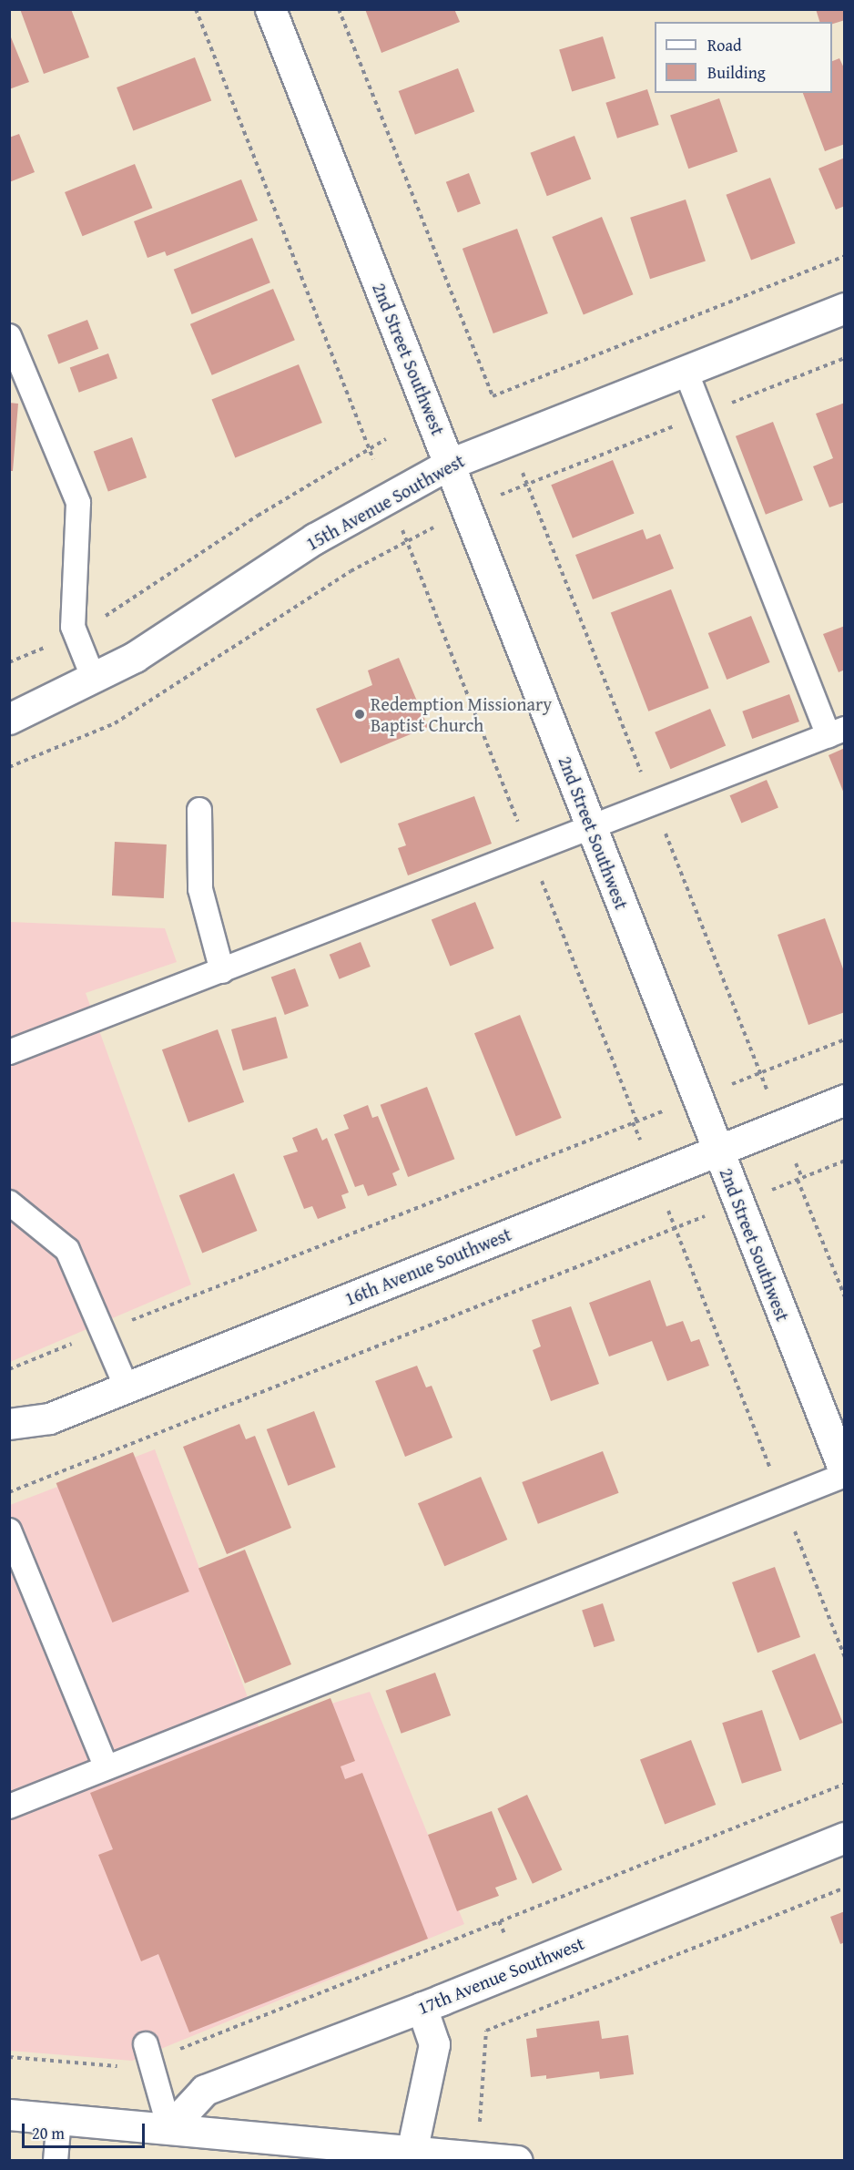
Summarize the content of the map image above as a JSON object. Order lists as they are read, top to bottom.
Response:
{
  "streets": {
    "street": [
      "2nd Street Southwest",
      "15th Avenue Southwest",
      "16th Avenue Southwest",
      "17th Avenue Southwest"
    ]
  },
  "crossings": [
    ["2nd Street Southwest", "15th Avenue Southwest"],
    ["2nd Street Southwest", "16th Avenue Southwest"]
  ],
  "places": ["Redemption Missionary Baptist Church"],
  "legend": ["Road", "Building"],
  "scale_bar": "20 m"
}
